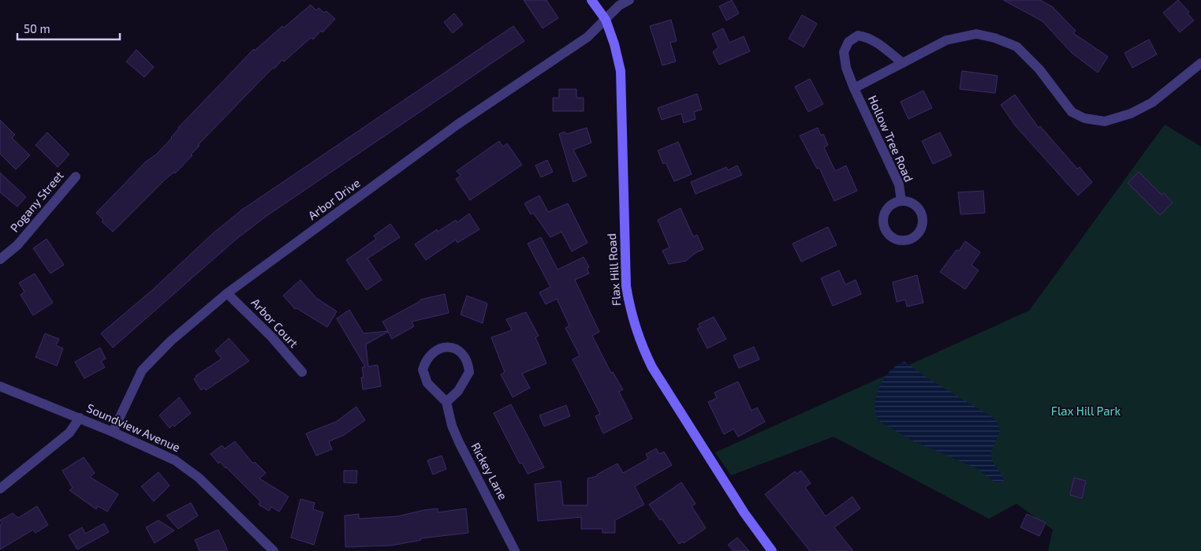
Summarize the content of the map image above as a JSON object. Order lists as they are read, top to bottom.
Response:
{
  "streets": {
    "main road": ["Flax Hill Road"],
    "street": [
      "Hollow Tree Road",
      "Arbor Drive",
      "Pogany Street",
      "Arbor Court",
      "Soundview Avenue",
      "Rickey Lane"
    ]
  },
  "crossings": [
    ["Arbor Drive", "Flax Hill Road"],
    ["Arbor Drive", "Arbor Court"],
    ["Arbor Drive", "Soundview Avenue"]
  ],
  "parks": ["Flax Hill Park"],
  "scale_bar": "50 m"
}
